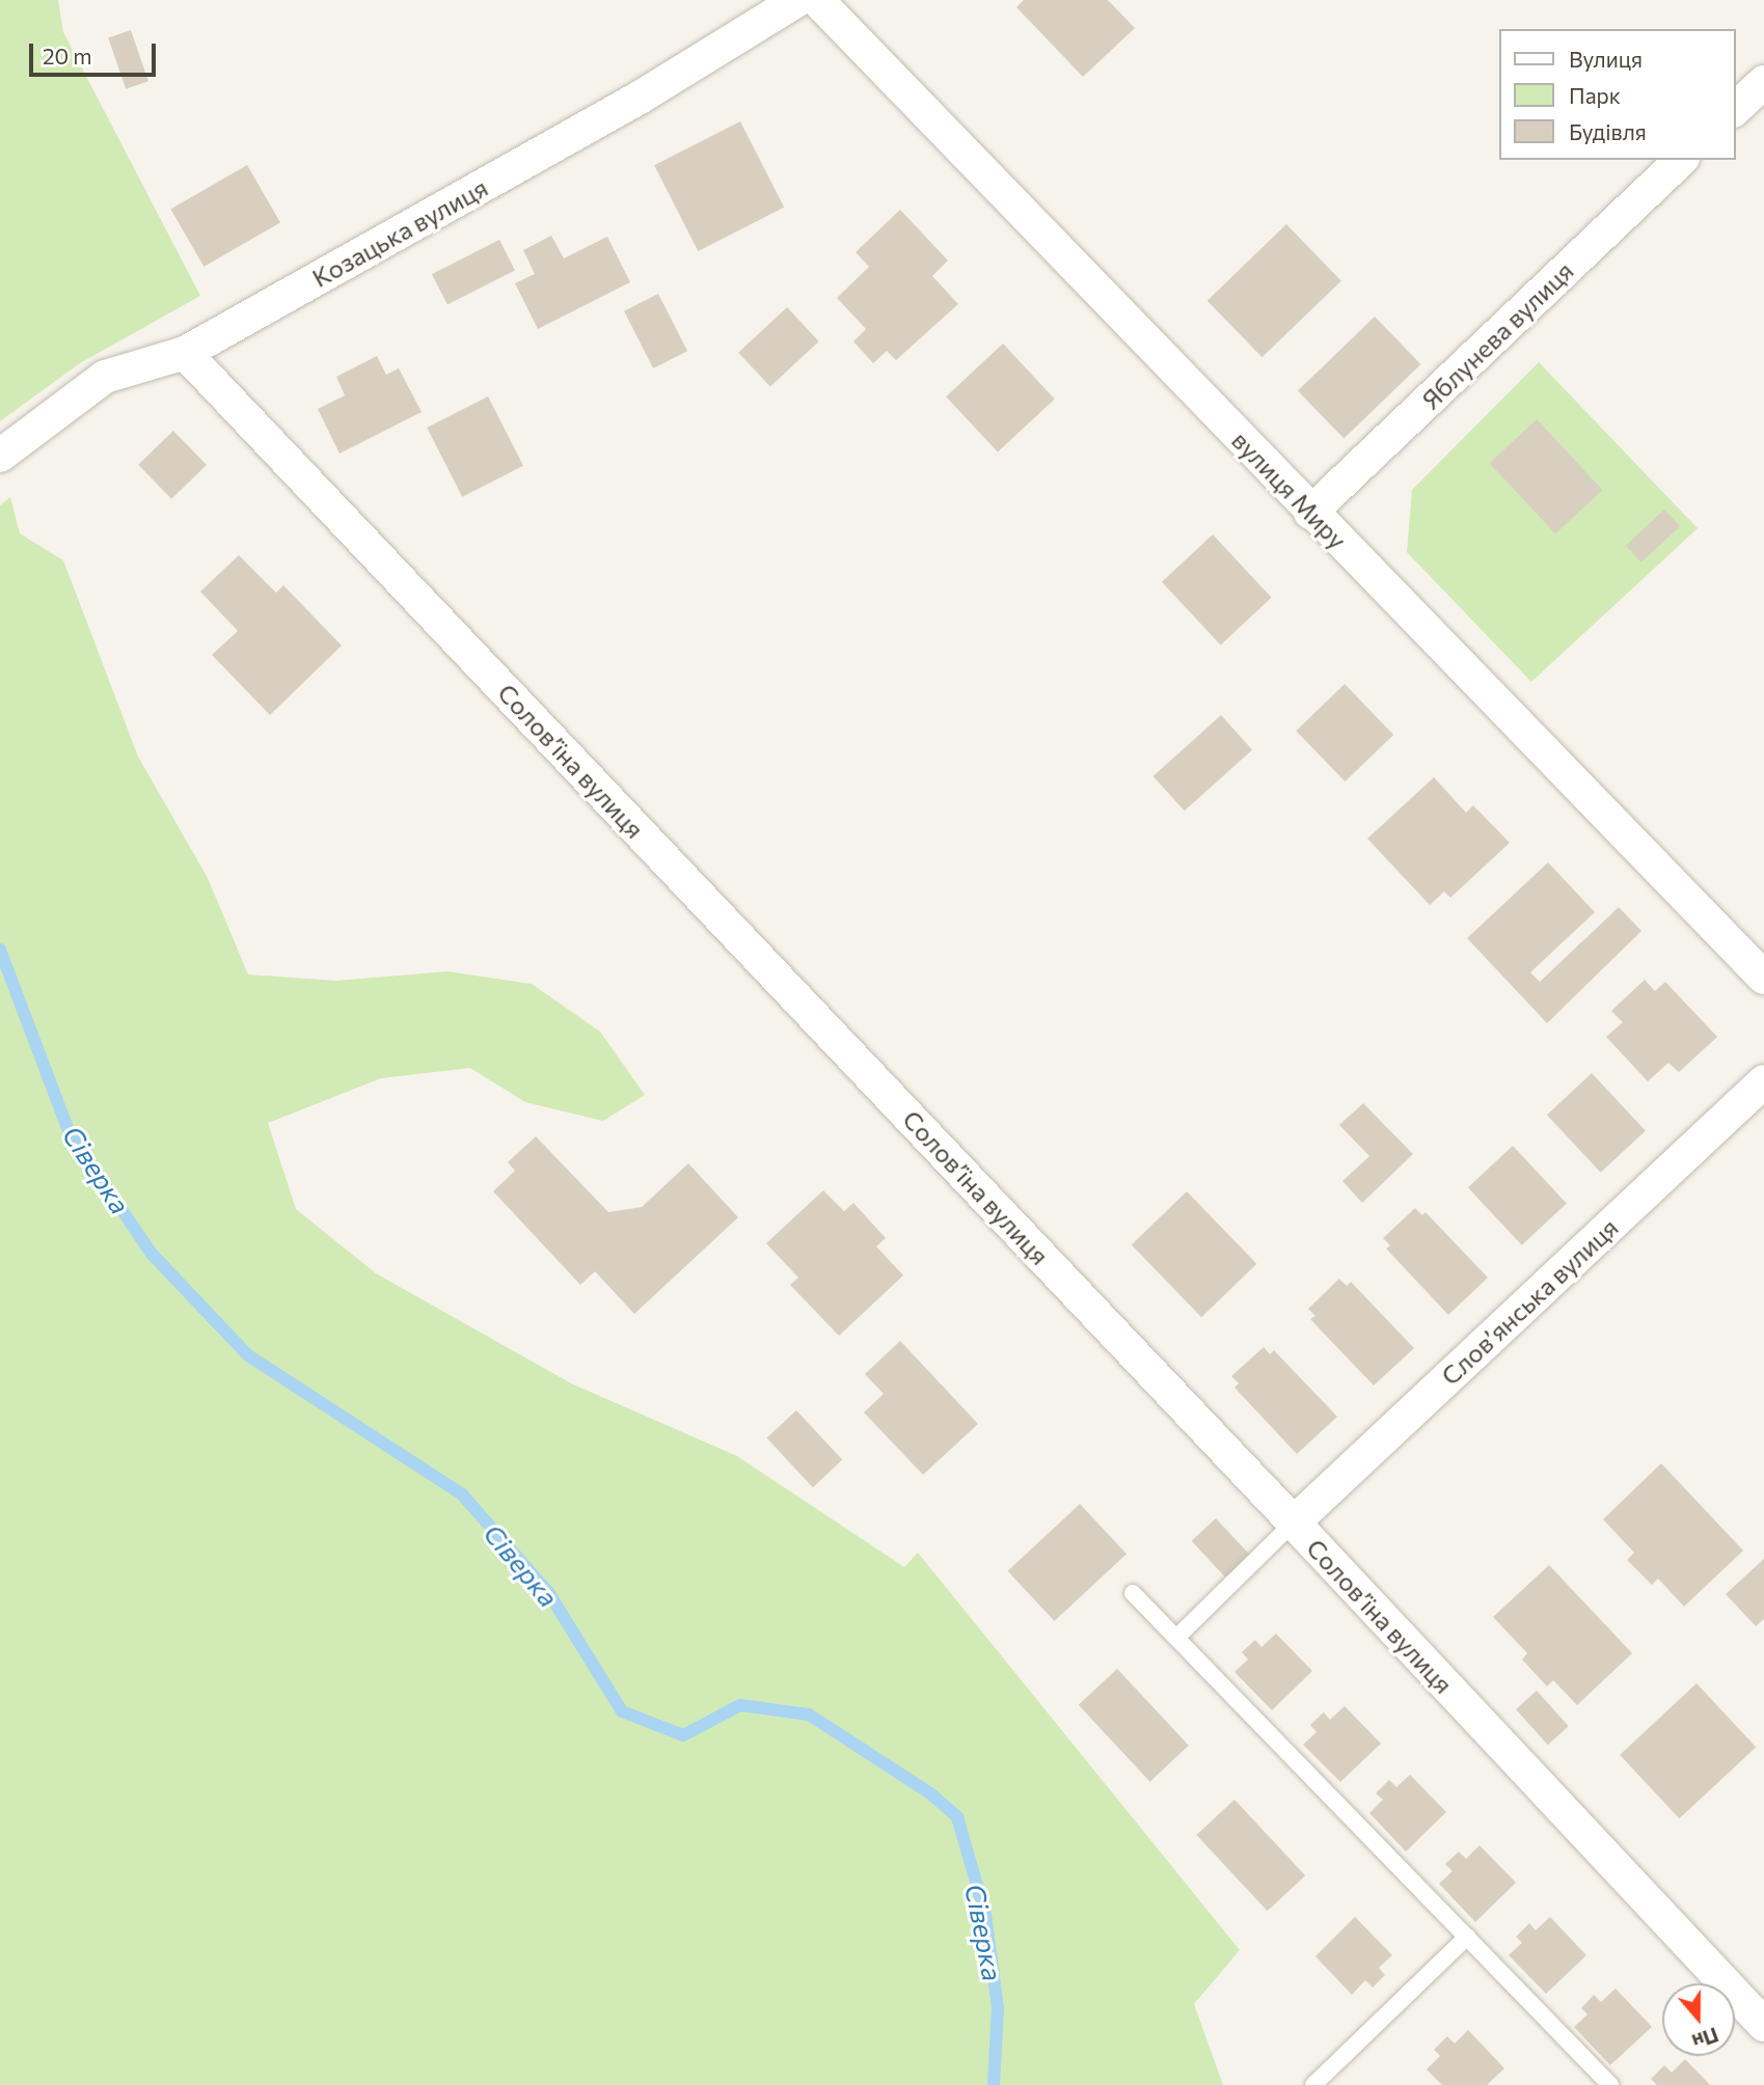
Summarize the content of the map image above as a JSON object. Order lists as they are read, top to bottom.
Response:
{
  "streets": {
    "street": [
      "Козацька вулиця",
      "Яблунева вулиця",
      "вулиця Миру",
      "Соловʼїна вулиця",
      "Словʼянська вулиця"
    ]
  },
  "crossings": [
    ["Козацька вулиця", "Соловʼїна вулиця"],
    ["Яблунева вулиця", "вулиця Миру"],
    ["Соловʼїна вулиця", "Словʼянська вулиця"]
  ],
  "water": ["Сіверка"],
  "legend": ["Вулиця", "Парк", "Будівля"],
  "scale_bar": "20 m",
  "north": "bottom"
}
